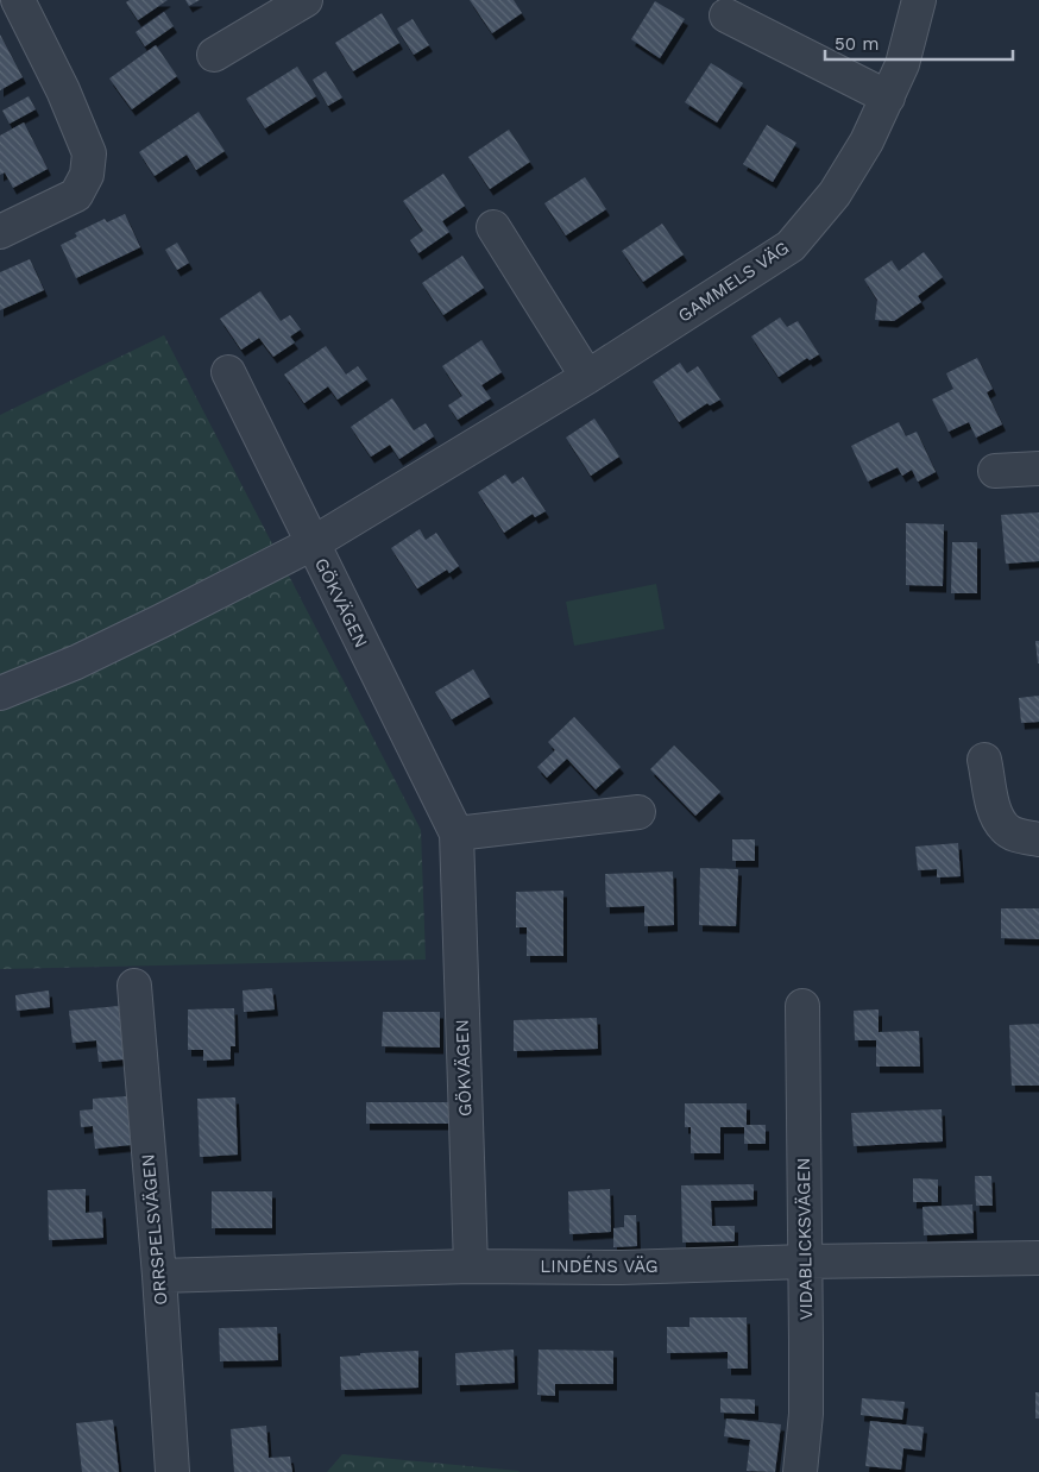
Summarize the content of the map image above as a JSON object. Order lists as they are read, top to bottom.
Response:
{
  "streets": {
    "street": [
      "GAMMELS VÄG",
      "GÖKVÄGEN",
      "ORRSPELSVÄGEN",
      "VIDABLICKSVÄGEN",
      "LINDÉNS VÄG"
    ]
  },
  "crossings": [
    ["GAMMELS VÄG", "GÖKVÄGEN"],
    ["GÖKVÄGEN", "LINDÉNS VÄG"],
    ["ORRSPELSVÄGEN", "LINDÉNS VÄG"],
    ["VIDABLICKSVÄGEN", "LINDÉNS VÄG"]
  ],
  "scale_bar": "50 m"
}
